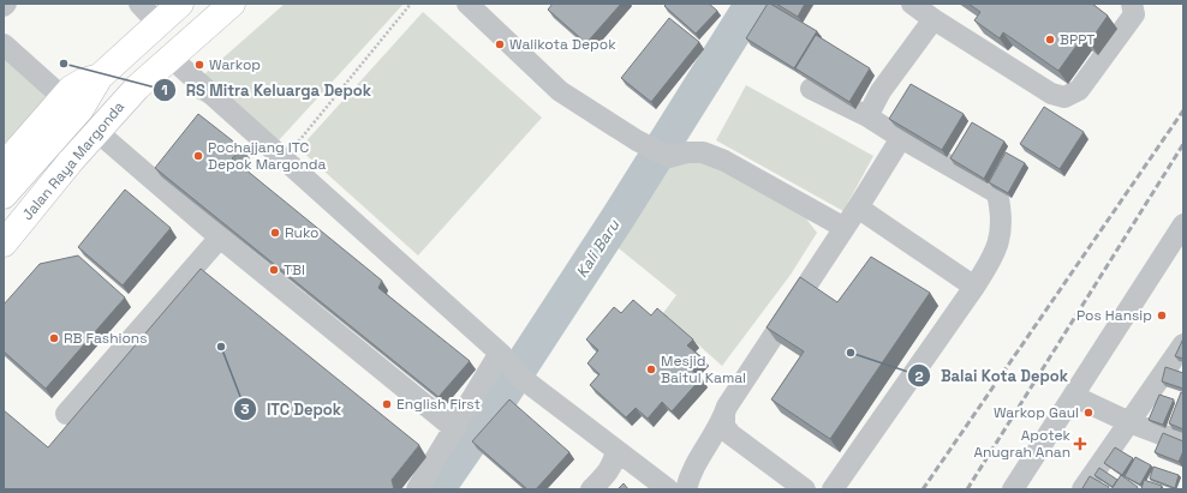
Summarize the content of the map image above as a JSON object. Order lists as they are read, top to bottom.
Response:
{
  "streets": {
    "main road": ["Jalan Raya Margonda"]
  },
  "water": ["Kali Baru"],
  "places": {
    "other": [
      "BPPT",
      "Walikota Depok",
      "RS Mitra Keluarga Depok",
      "Warkop",
      "Pochajjang ITC Depok Margonda",
      "Ruko",
      "TBI",
      "Pos Hansip",
      "RB Fashions",
      "ITC Depok",
      "Balai Kota Depok",
      "Mesjid Baitul Kamal",
      "English First",
      "Warkop Gaul"
    ],
    "health": ["Apotek Anugrah Anan"]
  }
}
